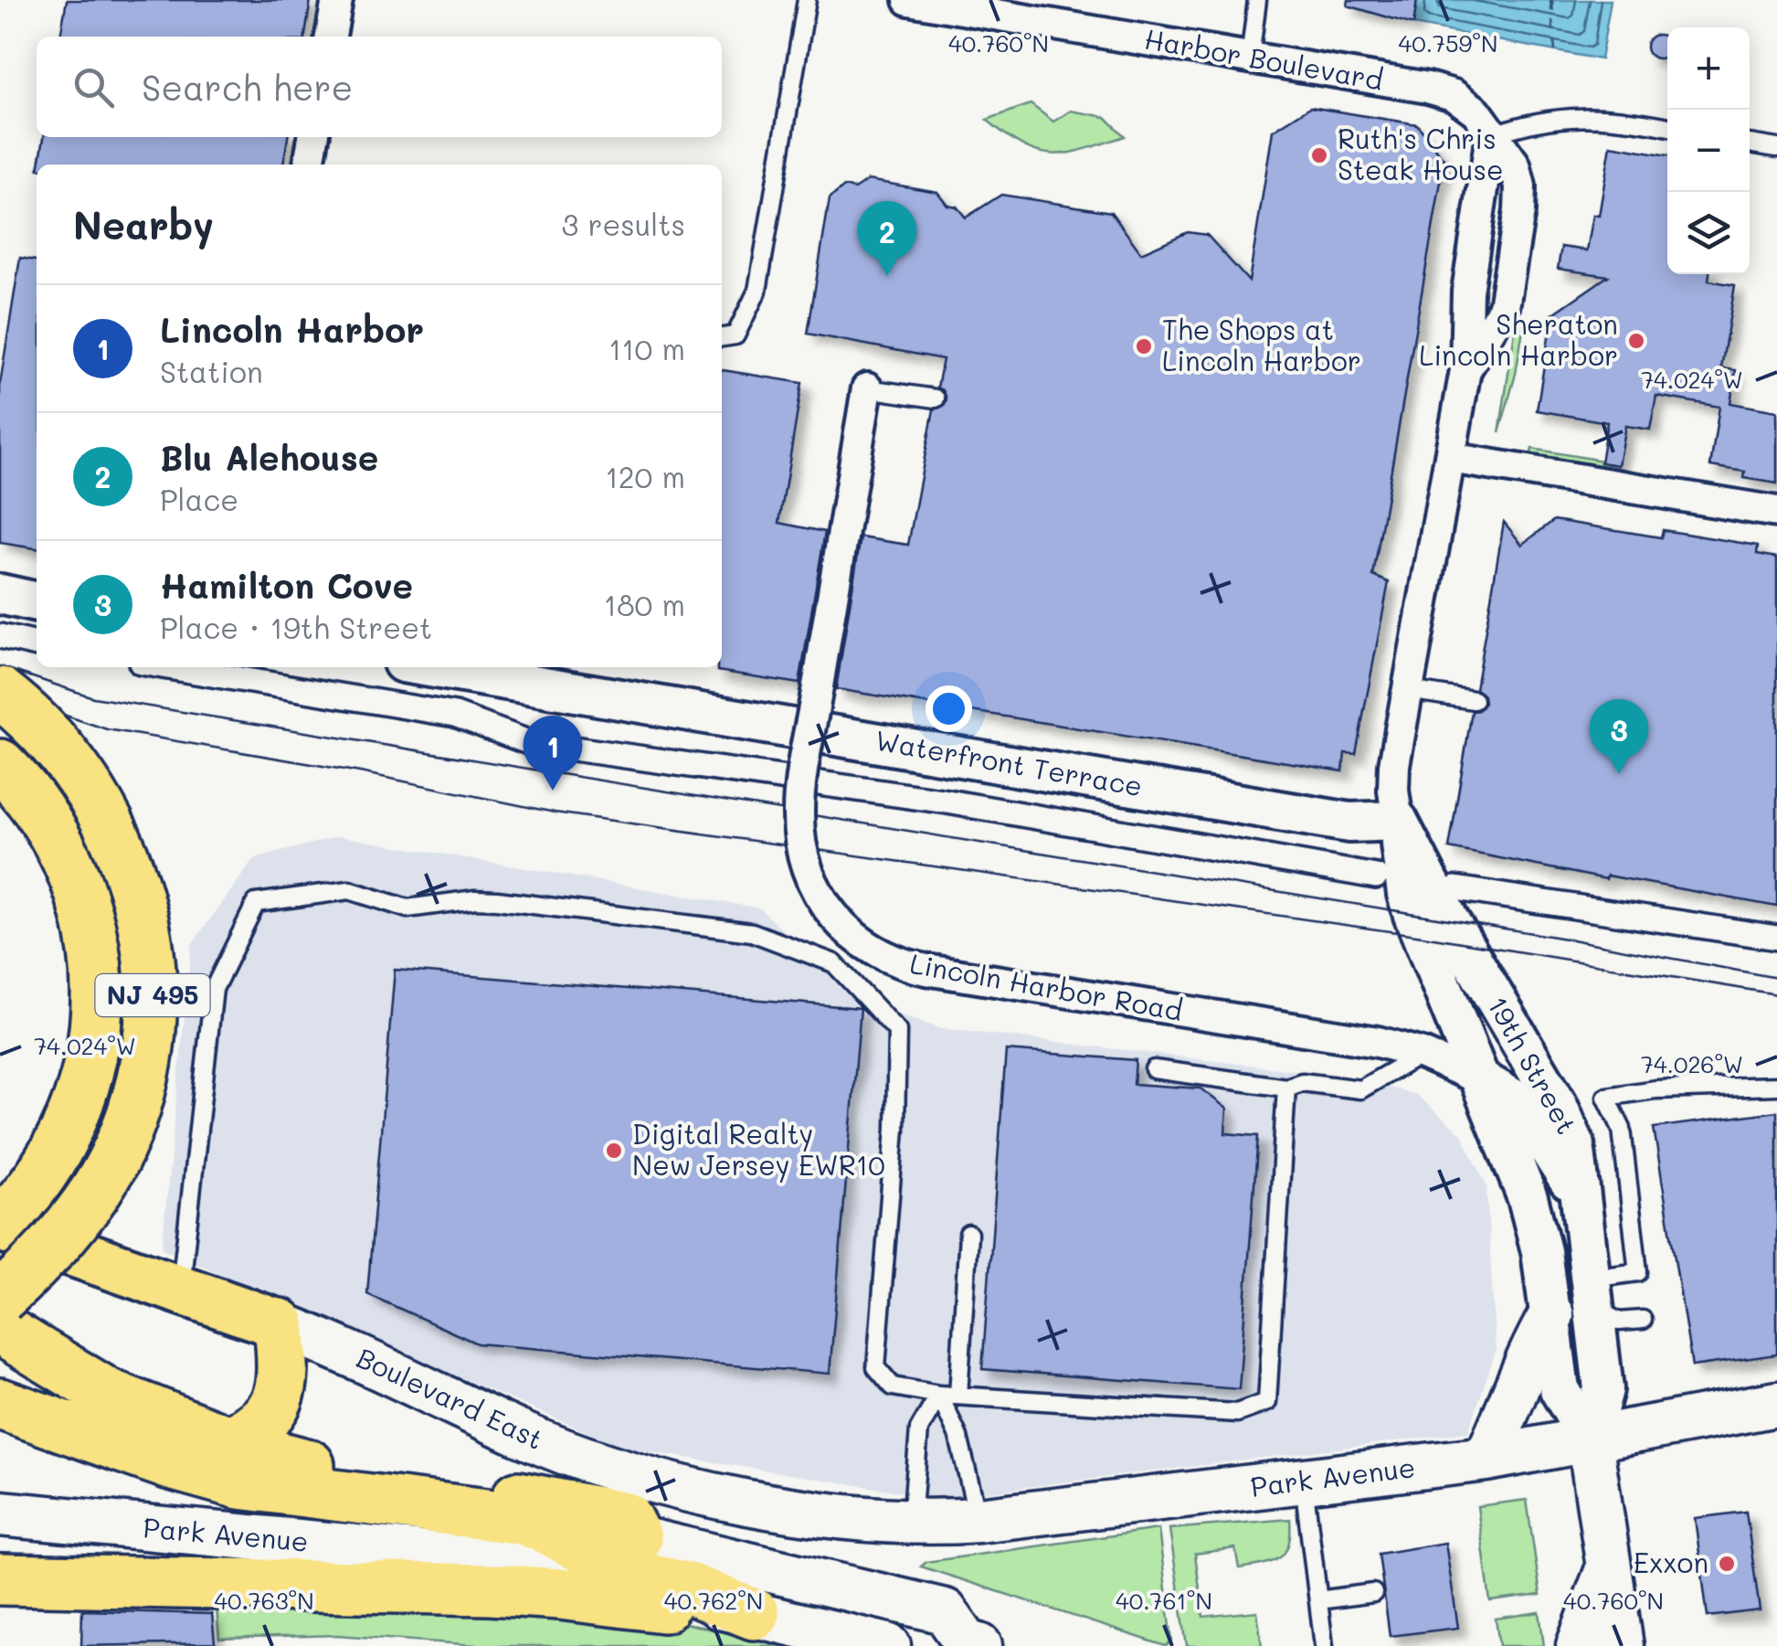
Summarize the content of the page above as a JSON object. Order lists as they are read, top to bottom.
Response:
{
  "streets": {
    "highway": ["NJ 495"],
    "main road": ["19th Street", "Boulevard East", "Park Avenue"],
    "street": ["Harbor Boulevard", "Waterfront Terrace", "Lincoln Harbor Road"]
  },
  "crossings": [
    ["Harbor Boulevard", "19th Street"],
    ["Waterfront Terrace", "19th Street"],
    ["Lincoln Harbor Road", "19th Street"],
    ["NJ 495", "Boulevard East"],
    ["19th Street", "Park Avenue"],
    ["Boulevard East", "Park Avenue"]
  ],
  "places": [
    "Ruth's Chris Steak House",
    "Sheraton Lincoln Harbor",
    "The Shops at Lincoln Harbor",
    "Digital Realty New Jersey EWR10",
    "Exxon"
  ],
  "page": {
    "map_buttons": ["+", "−"],
    "search": "Search here",
    "heading": ["Nearby", "3 results"],
    "pins": ["2", "3", "1"],
    "list": [
      {
        "mark": "1",
        "name": "Lincoln Harbor",
        "note": "Station",
        "value": "110 m"
      },
      {
        "mark": "2",
        "name": "Blu Alehouse",
        "note": "Place",
        "value": "120 m"
      },
      {
        "mark": "3",
        "name": "Hamilton Cove",
        "note": "Place · 19th Street",
        "value": "180 m"
      }
    ]
  },
  "coordinates": [
    "40.760°N",
    "40.759°N",
    "74.024°W",
    "74.026°W",
    "40.763°N",
    "40.762°N",
    "40.761°N"
  ]
}
